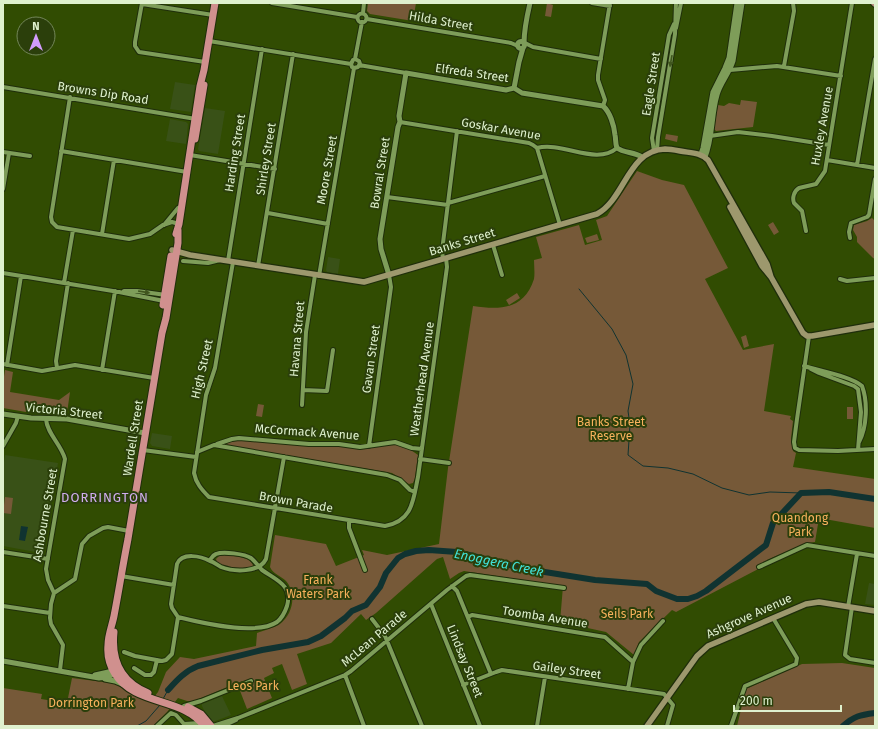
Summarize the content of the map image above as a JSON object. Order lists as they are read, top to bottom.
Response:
{
  "streets": {
    "highway": ["Wardell Street"],
    "main road": ["Banks Street", "Ashgrove Avenue"],
    "street": [
      "Hilda Street",
      "Elfreda Street",
      "Eagle Street",
      "Browns Dip Road",
      "Huxley Avenue",
      "Goskar Avenue",
      "Harding Street",
      "Shirley Street",
      "Moore Street",
      "Bowral Street",
      "Havana Street",
      "Gavan Street",
      "High Street",
      "Weatherhead Avenue",
      "Victoria Street",
      "McCormack Avenue",
      "Brown Parade",
      "Ashbourne Street",
      "Toomba Avenue",
      "McLean Parade",
      "Lindsay Street",
      "Gailey Street"
    ]
  },
  "crossings": [
    ["Elfreda Street", "Moore Street"],
    ["Elfreda Street", "Bowral Street"],
    ["Eagle Street", "Banks Street"],
    ["Browns Dip Road", "Wardell Street"],
    ["Goskar Avenue", "Bowral Street"],
    ["Goskar Avenue", "Weatherhead Avenue"],
    ["Harding Street", "Banks Street"],
    ["Harding Street", "High Street"],
    ["Shirley Street", "Banks Street"],
    ["Moore Street", "Banks Street"],
    ["Moore Street", "Havana Street"],
    ["Bowral Street", "Banks Street"],
    ["Bowral Street", "Gavan Street"],
    ["Banks Street", "Havana Street"],
    ["Banks Street", "Gavan Street"],
    ["Banks Street", "High Street"],
    ["Banks Street", "Weatherhead Avenue"],
    ["Banks Street", "Wardell Street"],
    ["Gavan Street", "McCormack Avenue"],
    ["High Street", "McCormack Avenue"],
    ["High Street", "Brown Parade"],
    ["Weatherhead Avenue", "McCormack Avenue"],
    ["Weatherhead Avenue", "Brown Parade"],
    ["Victoria Street", "Wardell Street"],
    ["Victoria Street", "Ashbourne Street"],
    ["Ashgrove Avenue", "Gailey Street"],
    ["McLean Parade", "Lindsay Street"],
    ["Lindsay Street", "Gailey Street"]
  ],
  "districts": ["DORRINGTON"],
  "water": ["Enoggera Creek"],
  "parks": [
    "Banks Street Reserve",
    "Quandong Park",
    "Frank Waters Park",
    "Seils Park",
    "Leos Park",
    "Dorrington Park"
  ],
  "scale_bar": "200 m",
  "north": "top"
}
